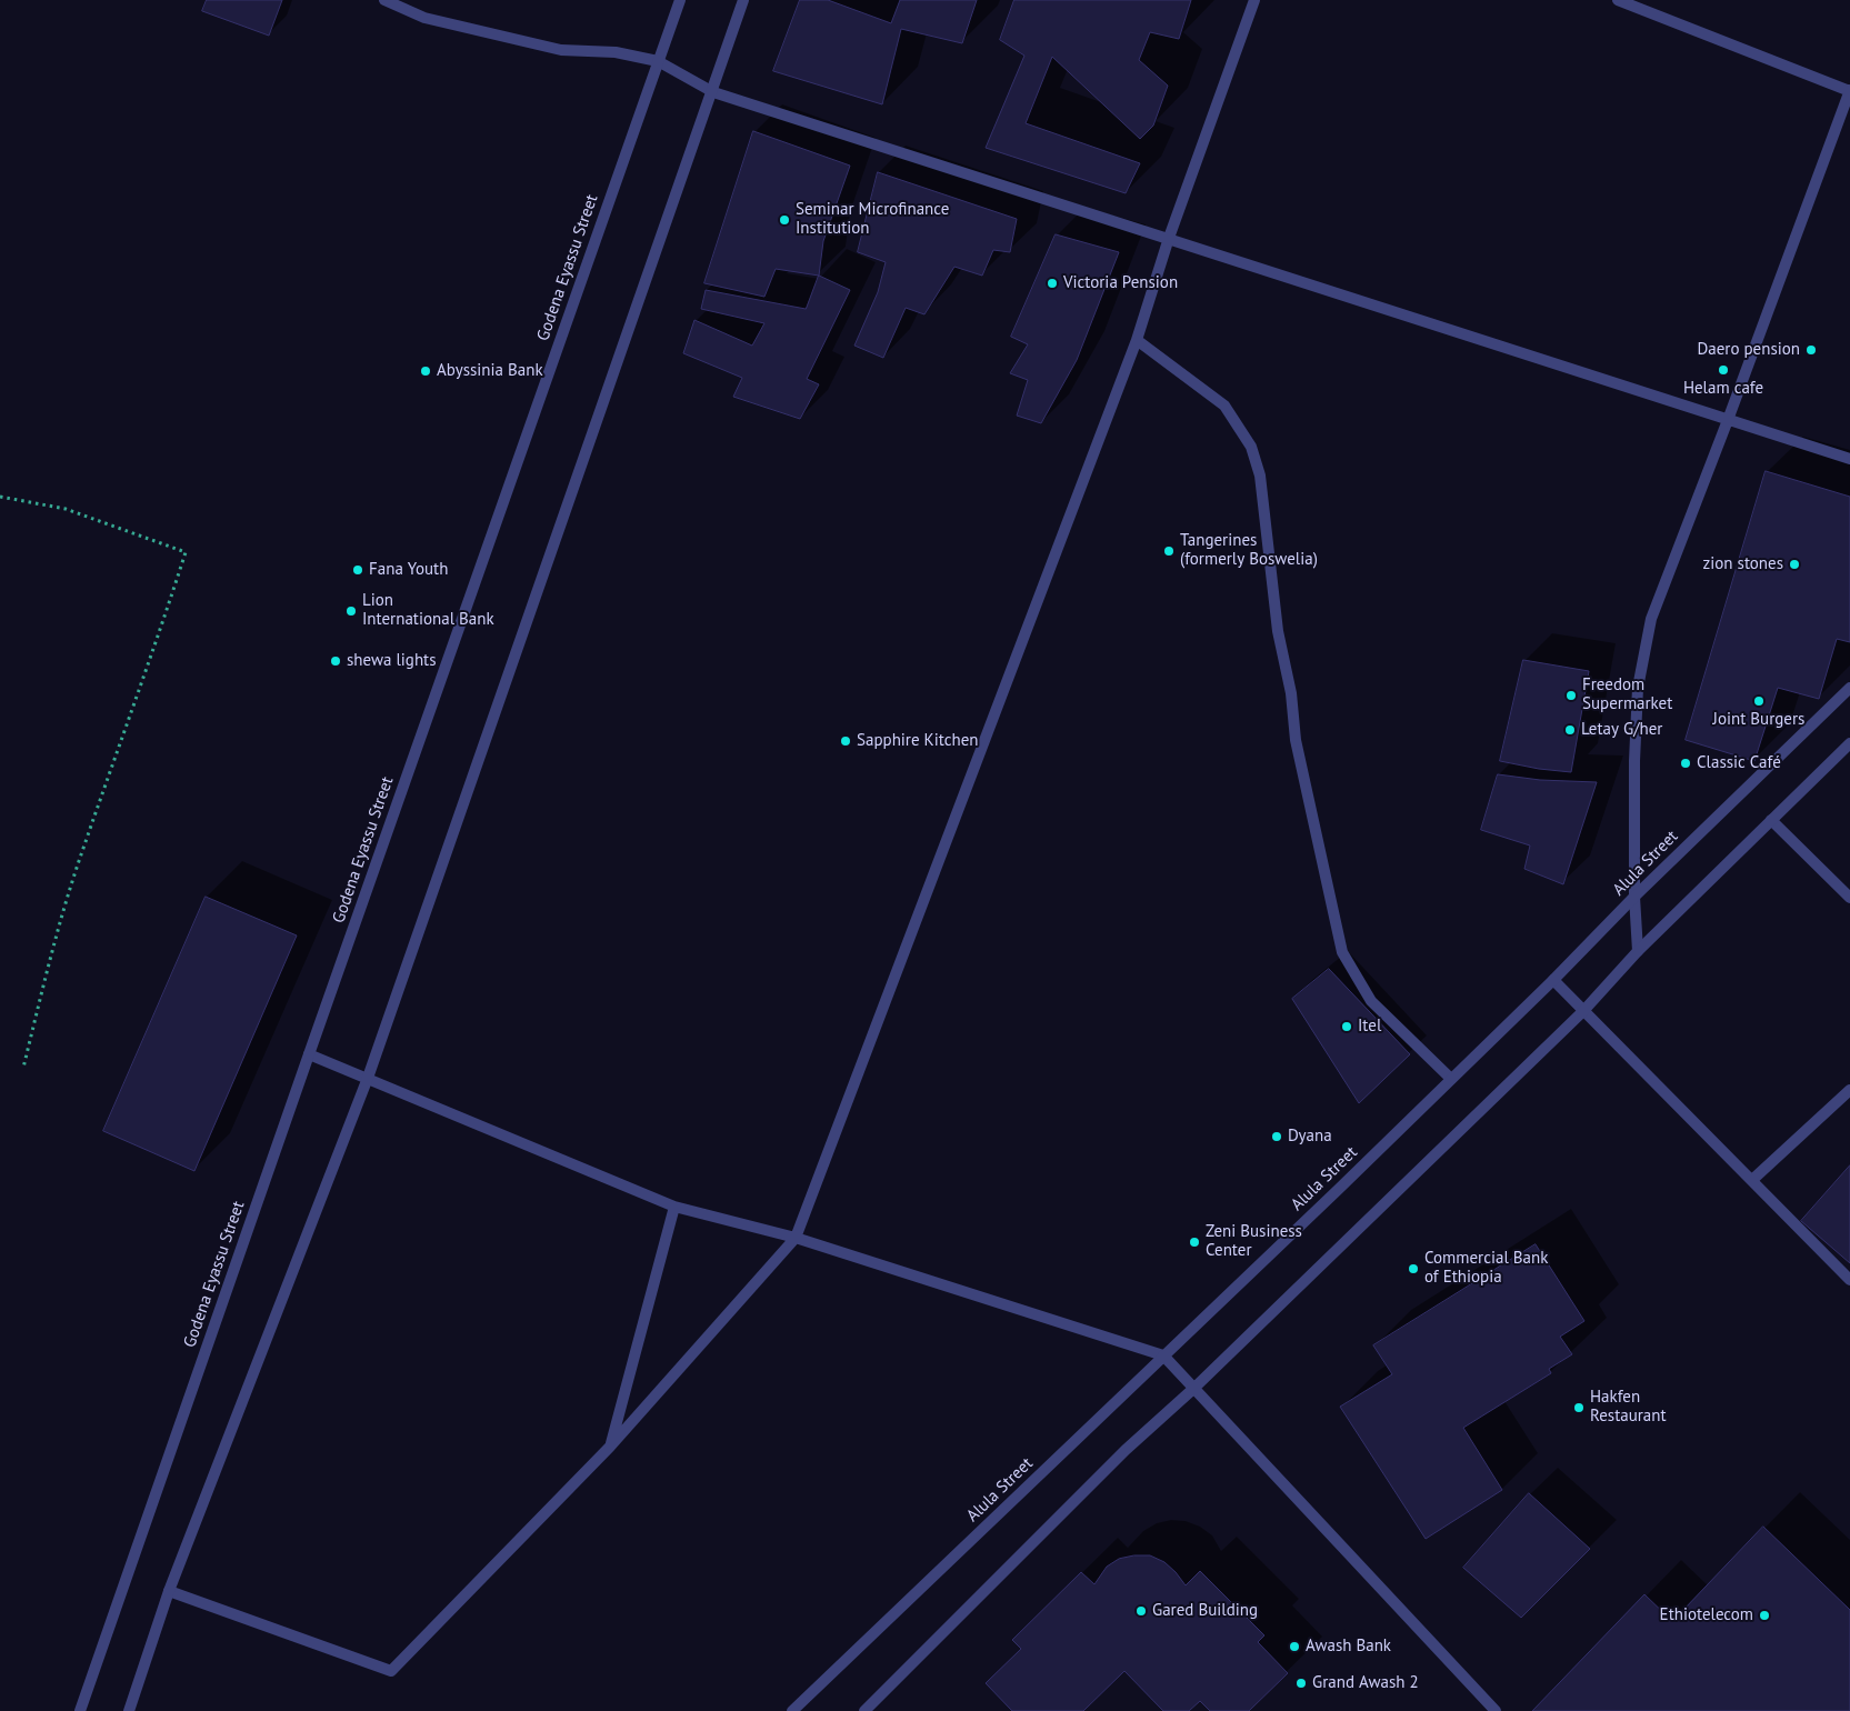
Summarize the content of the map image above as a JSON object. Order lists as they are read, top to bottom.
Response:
{
  "streets": {
    "street": ["Godena Eyassu Street", "Alula Street"]
  },
  "places": [
    "Seminar Microfinance Institution",
    "Victoria Pension",
    "Daero pension",
    "Helam cafe",
    "Abyssinia Bank",
    "Tangerines (formerly Boswelia)",
    "zion stones",
    "Fana Youth",
    "Lion International Bank",
    "shewa lights",
    "Freedom Supermarket",
    "Joint Burgers",
    "Letay G/her",
    "Sapphire Kitchen",
    "Classic Café",
    "Itel",
    "Dyana",
    "Zeni Business Center",
    "Commercial Bank of Ethiopia",
    "Hakfen Restaurant",
    "Gared Building",
    "Ethiotelecom",
    "Awash Bank",
    "Grand Awash 2"
  ]
}
